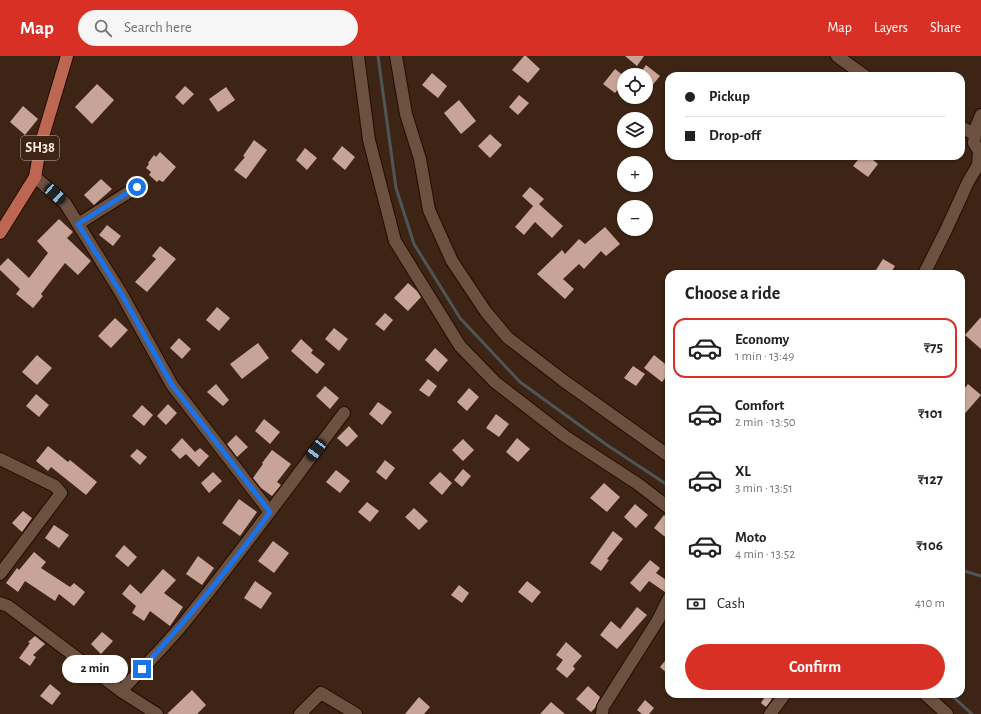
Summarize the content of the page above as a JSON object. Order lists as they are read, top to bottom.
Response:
{
  "streets": {
    "main road": ["SH38"]
  },
  "page": {
    "header": "Map",
    "search": "Search here",
    "nav": ["Map", "Layers", "Share"],
    "map_buttons": ["+", "−"],
    "banner": ["Pickup", "Drop-off"],
    "heading": "Choose a ride",
    "list": [
      {
        "name": "Economy",
        "note": "1 min · 13:49",
        "value": "₹75"
      },
      {
        "name": "Comfort",
        "note": "2 min · 13:50",
        "value": "₹101"
      },
      {
        "name": "XL",
        "note": "3 min · 13:51",
        "value": "₹127"
      },
      {
        "name": "Moto",
        "note": "4 min · 13:52",
        "value": "₹106"
      }
    ],
    "pay": ["Cash", "410 m"],
    "buttons": "Confirm",
    "bubble": "2 min"
  }
}
